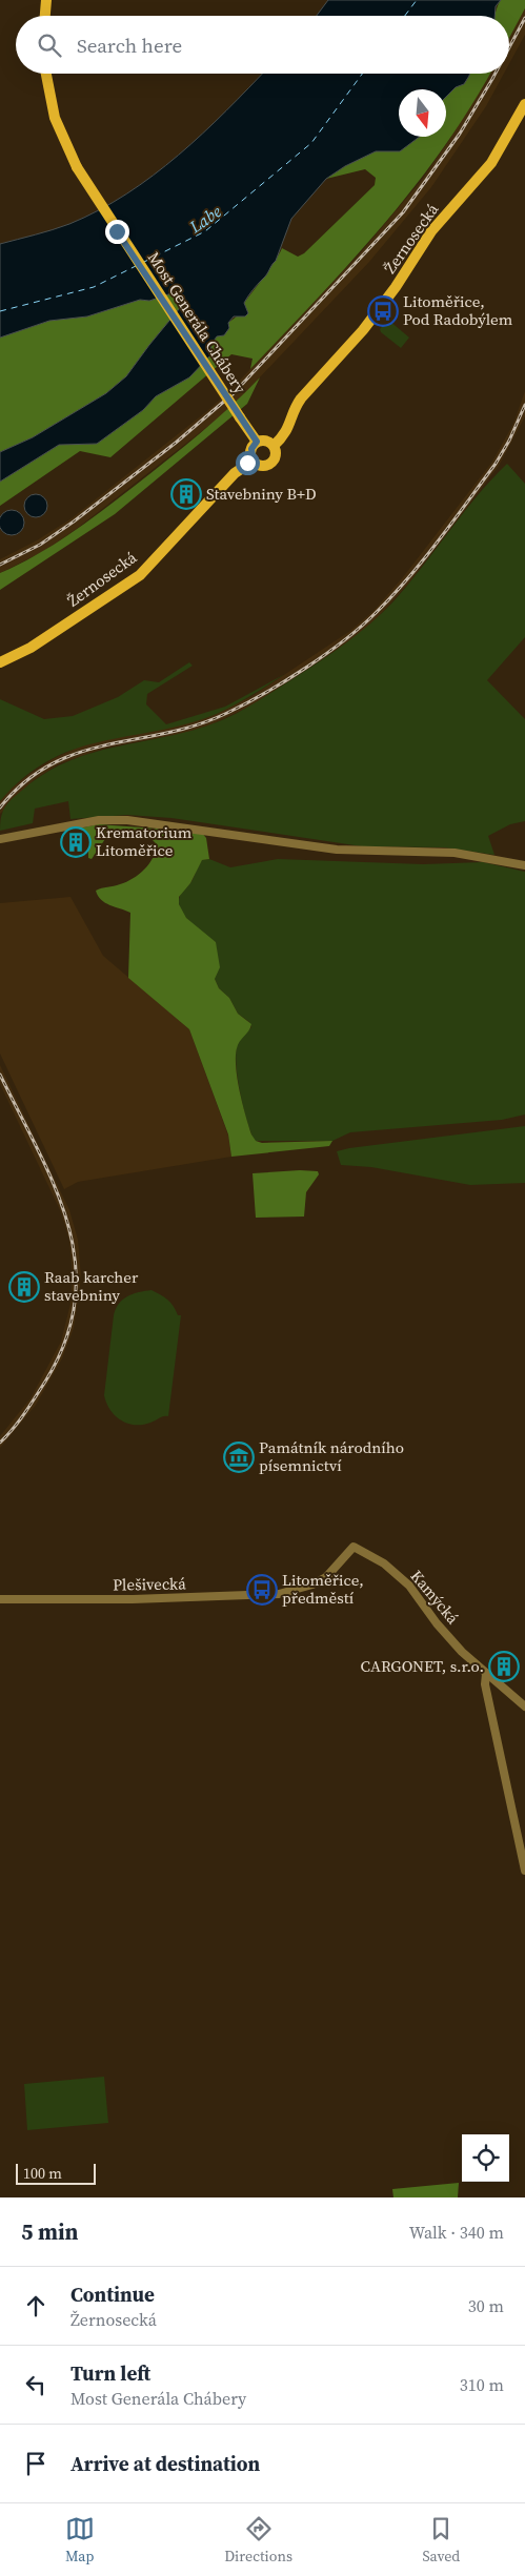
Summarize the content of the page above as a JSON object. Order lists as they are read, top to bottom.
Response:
{
  "streets": {
    "main road": ["Žernosecká", "Most Generála Chábery"],
    "street": ["Plešivecká", "Kamýcká"]
  },
  "crossings": [
    ["Žernosecká", "Most Generála Chábery"],
    ["Plešivecká", "Kamýcká"]
  ],
  "water": ["Labe"],
  "places": {
    "bus stop": ["Litoměřice, Pod Radobýlem", "Litoměřice, předměstí"],
    "building": [
      "Stavebniny B+D",
      "Krematorium Litoměřice",
      "Raab karcher stavebniny",
      "CARGONET, s.r.o."
    ],
    "museum": ["Památník národního písemnictví"]
  },
  "scale_bar": "100 m",
  "north": "bottom",
  "page": {
    "search": "Search here",
    "scale": "100 m",
    "heading": ["5 min", "Walk · 340 m"],
    "list": [
      ["Continue", "Žernosecká", "30 m"],
      ["Turn left", "Most Generála Chábery", "310 m"],
      "Arrive at destination"
    ],
    "nav": ["Map", "Directions", "Saved"]
  }
}
